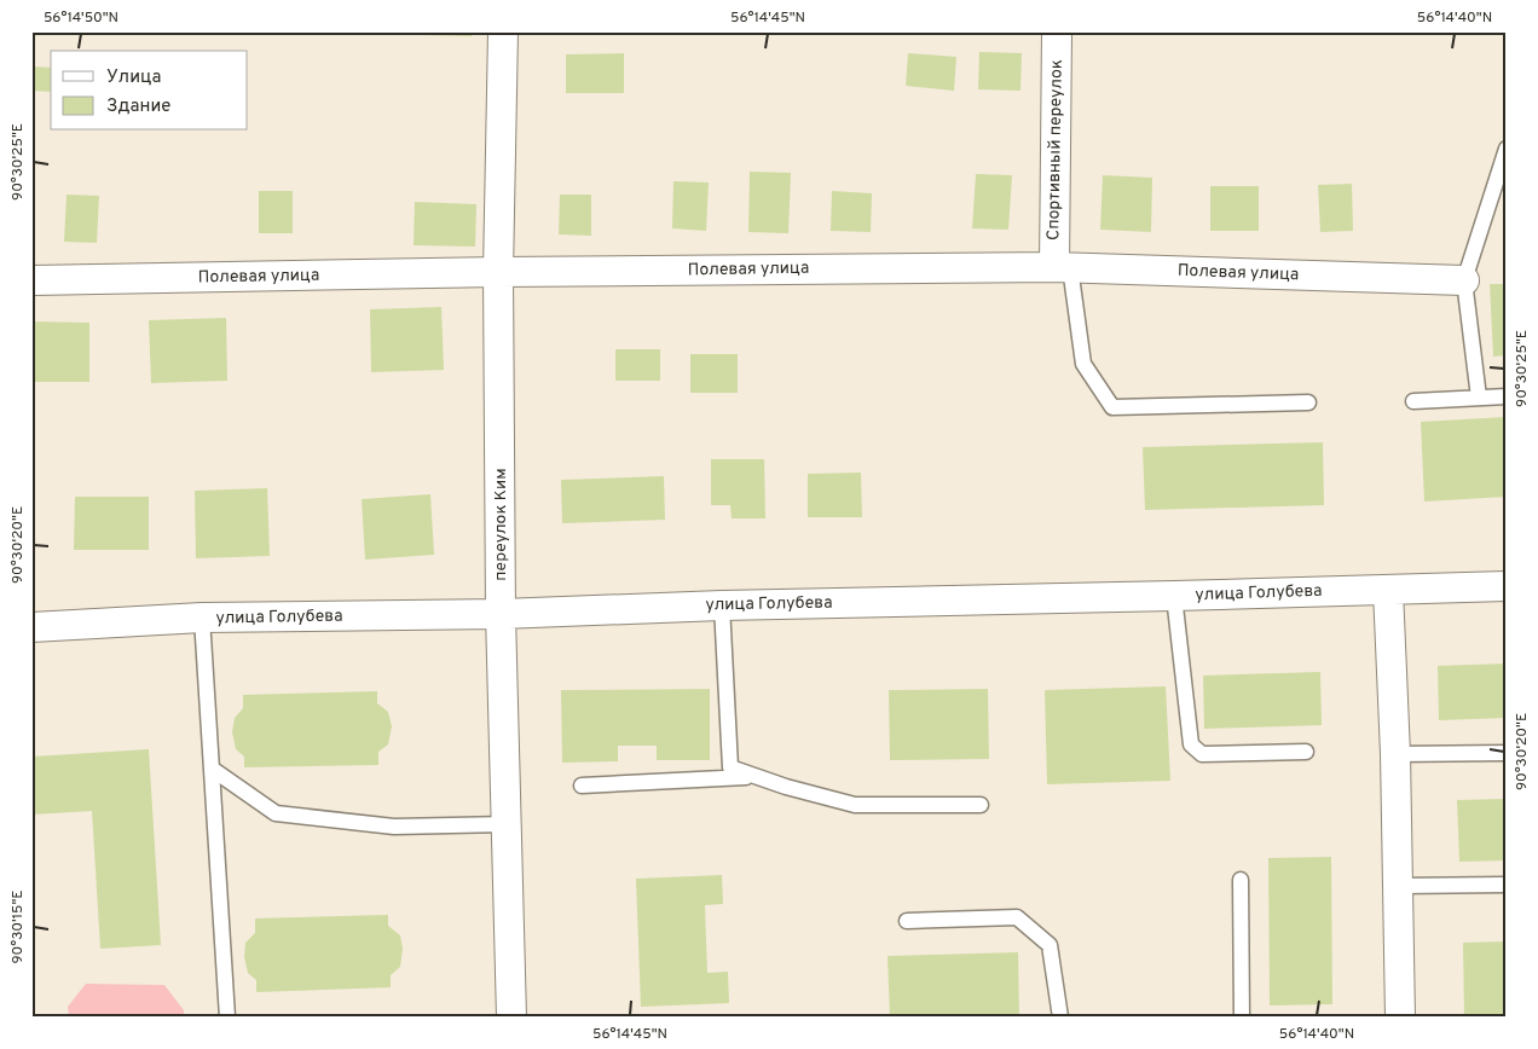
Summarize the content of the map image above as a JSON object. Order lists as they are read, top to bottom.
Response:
{
  "streets": {
    "street": [
      "Спортивный переулок",
      "Полевая улица",
      "переулок Ким",
      "улица Голубева"
    ]
  },
  "crossings": [
    ["Спортивный переулок", "Полевая улица"],
    ["Полевая улица", "переулок Ким"],
    ["переулок Ким", "улица Голубева"]
  ],
  "legend": ["Улица", "Здание"],
  "coordinates": [
    "56°14'50\"N",
    "56°14'45\"N",
    "56°14'40\"N",
    "90°30'25\"E",
    "90°30'20\"E",
    "90°30'15\"E"
  ]
}
